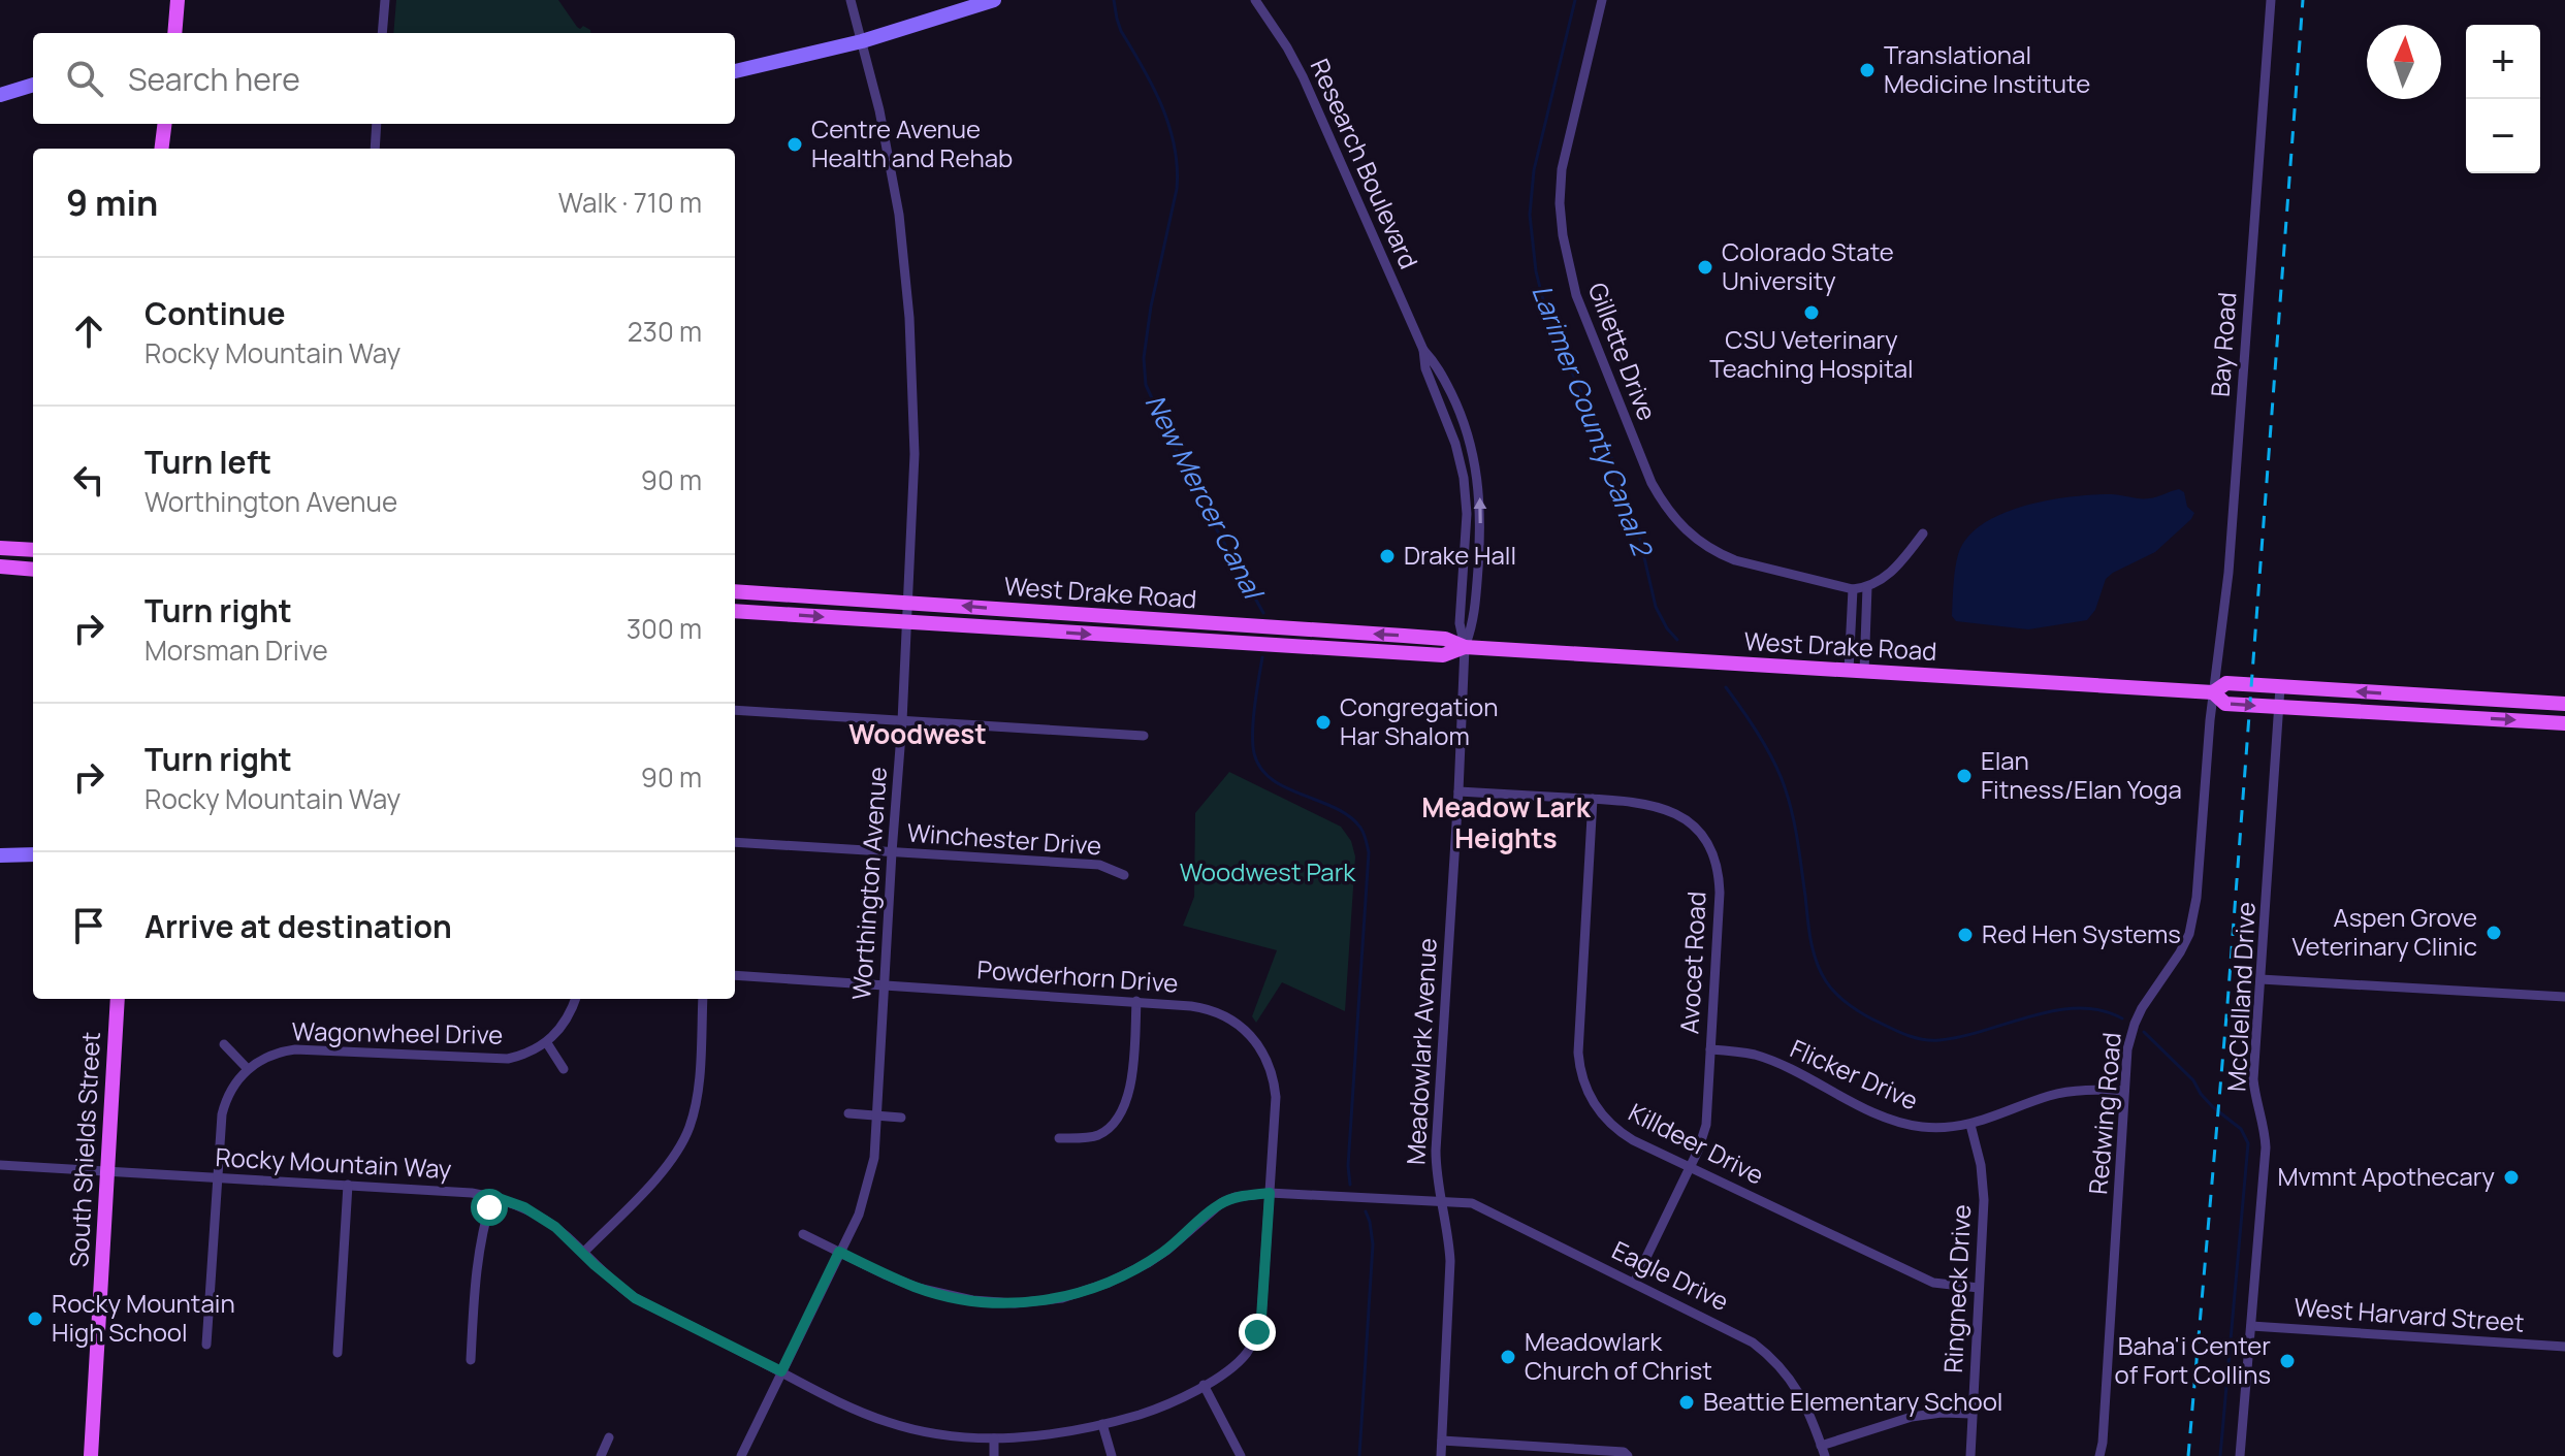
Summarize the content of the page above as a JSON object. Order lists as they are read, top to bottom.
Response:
{
  "streets": {
    "main road": ["West Drake Road", "South Shields Street"],
    "street": [
      "Research Boulevard",
      "Bay Road",
      "Gillette Drive",
      "Winchester Drive",
      "Worthington Avenue",
      "Avocet Road",
      "Powderhorn Drive",
      "McClelland Drive",
      "Wagonwheel Drive",
      "Meadowlark Avenue",
      "Flicker Drive",
      "Redwing Road",
      "Killdeer Drive",
      "Rocky Mountain Way",
      "Eagle Drive",
      "Ringneck Drive",
      "West Harvard Street"
    ]
  },
  "crossings": [
    ["Research Boulevard", "West Drake Road"],
    ["Research Boulevard", "Meadowlark Avenue"],
    ["Bay Road", "West Drake Road"],
    ["Bay Road", "Redwing Road"],
    ["West Drake Road", "Worthington Avenue"],
    ["West Drake Road", "McClelland Drive"],
    ["West Drake Road", "Meadowlark Avenue"],
    ["West Drake Road", "Redwing Road"],
    ["Winchester Drive", "Worthington Avenue"],
    ["Worthington Avenue", "Powderhorn Drive"],
    ["Worthington Avenue", "Rocky Mountain Way"],
    ["Worthington Avenue", "Eagle Drive"],
    ["Avocet Road", "Meadowlark Avenue"],
    ["Avocet Road", "Flicker Drive"],
    ["Avocet Road", "Killdeer Drive"],
    ["Avocet Road", "Eagle Drive"],
    ["Powderhorn Drive", "Rocky Mountain Way"],
    ["Powderhorn Drive", "Eagle Drive"],
    ["McClelland Drive", "West Harvard Street"],
    ["Meadowlark Avenue", "Eagle Drive"],
    ["Flicker Drive", "Redwing Road"],
    ["Flicker Drive", "Ringneck Drive"],
    ["Killdeer Drive", "Ringneck Drive"],
    ["South Shields Street", "Rocky Mountain Way"],
    ["Rocky Mountain Way", "Eagle Drive"]
  ],
  "districts": ["Woodwest", "Meadow Lark Heights"],
  "water": ["Larimer County Canal 2", "New Mercer Canal"],
  "parks": ["Woodwest Park"],
  "places": [
    "Translational Medicine Institute",
    "Centre Avenue Health and Rehab",
    "Colorado State University",
    "CSU Veterinary Teaching Hospital",
    "Drake Hall",
    "Congregation Har Shalom",
    "Elan Fitness/Elan Yoga",
    "Aspen Grove Veterinary Clinic",
    "Red Hen Systems",
    "Mvmnt Apothecary",
    "Rocky Mountain High School",
    "Meadowlark Church of Christ",
    "Baha'i Center of Fort Collins",
    "Beattie Elementary School"
  ],
  "north": "top",
  "page": {
    "map_buttons": ["+", "−"],
    "search": "Search here",
    "heading": ["9 min", "Walk · 710 m"],
    "list": [
      ["Continue", "Rocky Mountain Way", "230 m"],
      ["Turn left", "Worthington Avenue", "90 m"],
      ["Turn right", "Morsman Drive", "300 m"],
      ["Turn right", "Rocky Mountain Way", "90 m"],
      "Arrive at destination"
    ]
  }
}
